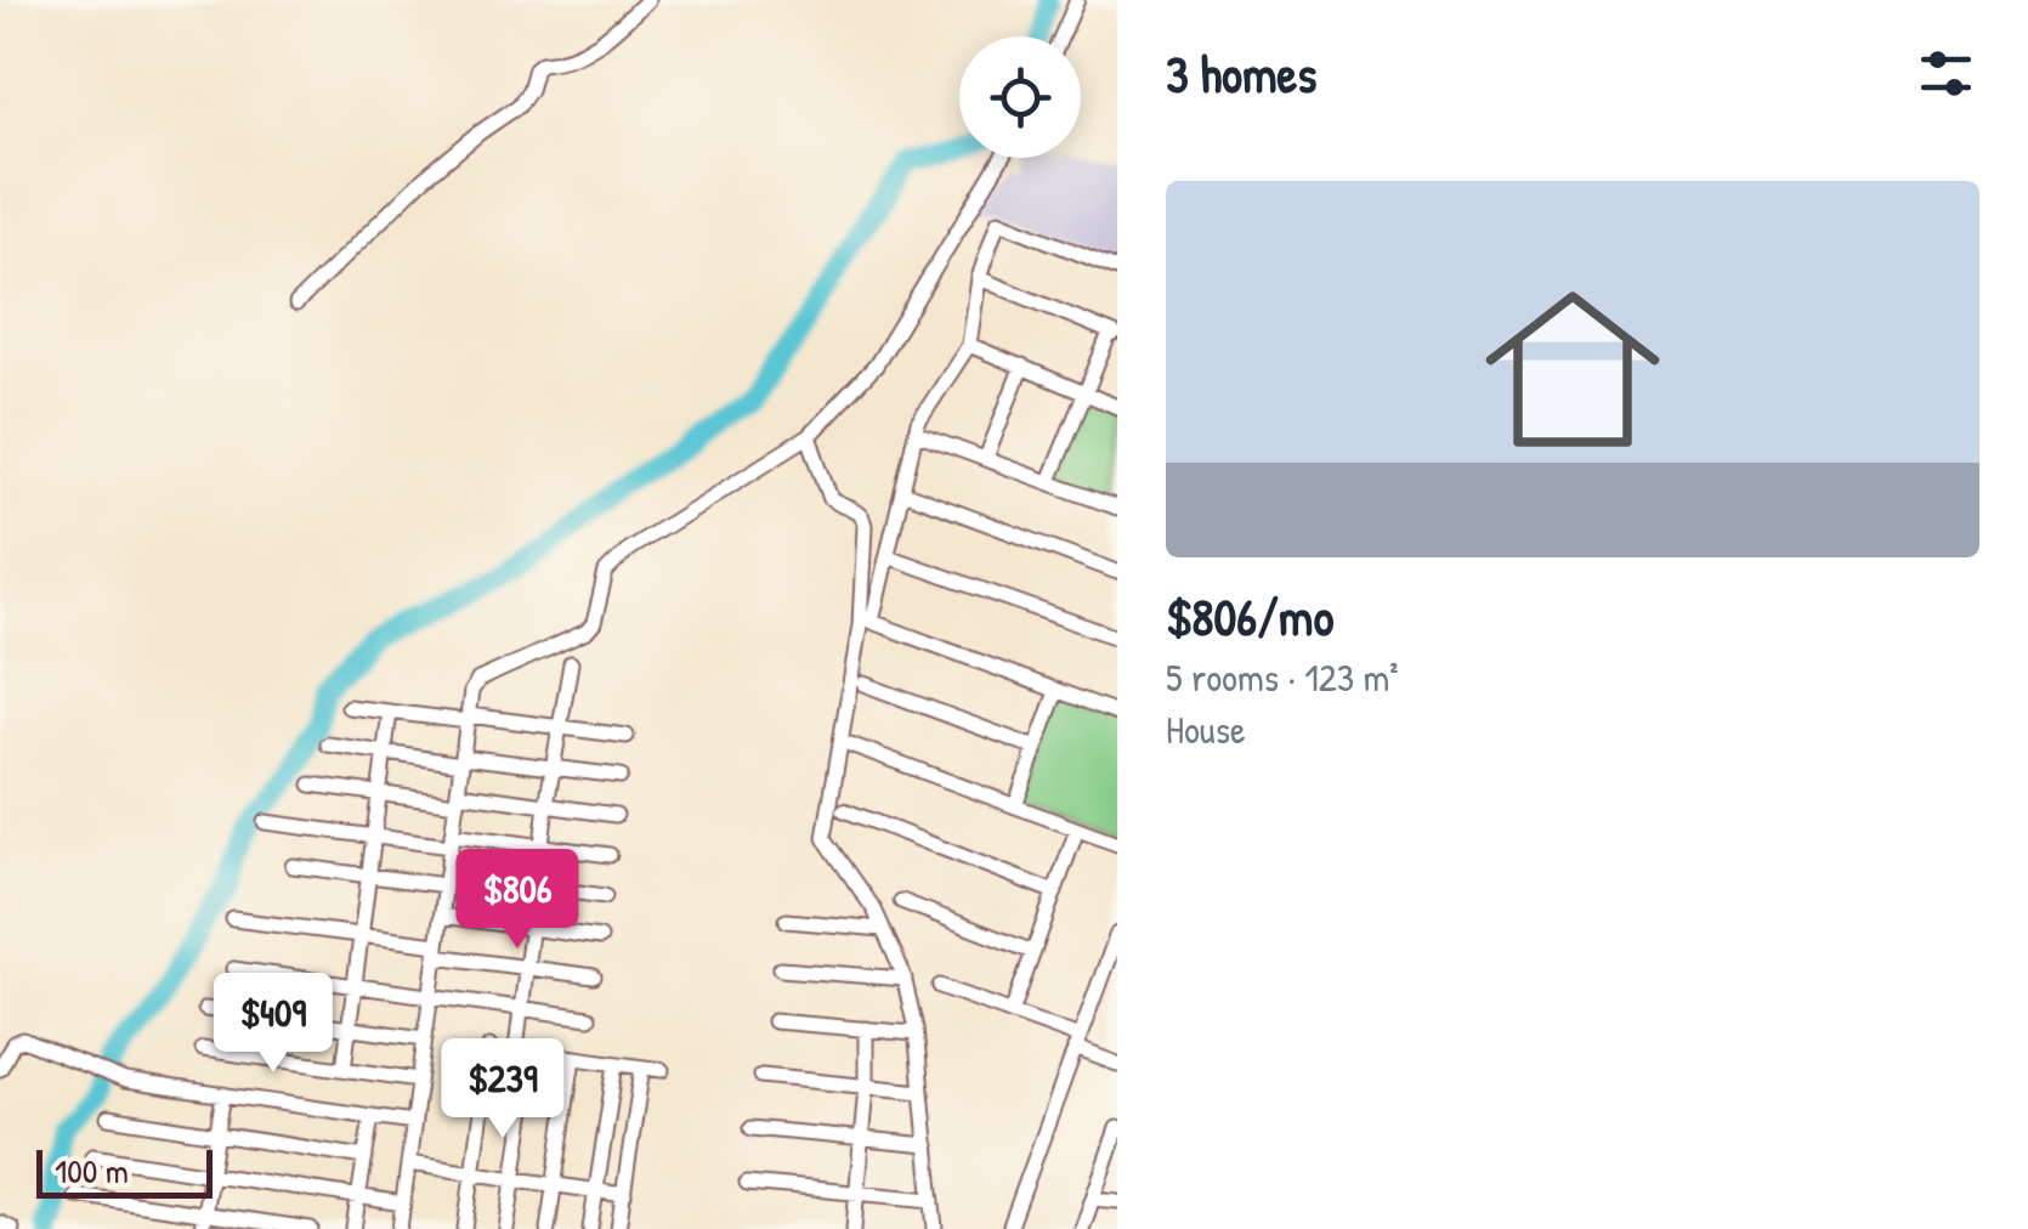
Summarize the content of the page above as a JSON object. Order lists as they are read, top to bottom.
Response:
{
  "scale_bar": "100 m",
  "page": {
    "heading": "3 homes",
    "list": [
      {
        "name": "$806/mo",
        "note": "5 rooms · 123 m² · House"
      }
    ],
    "price": ["$806", "$409", "$239"],
    "scale": "100 m"
  }
}
